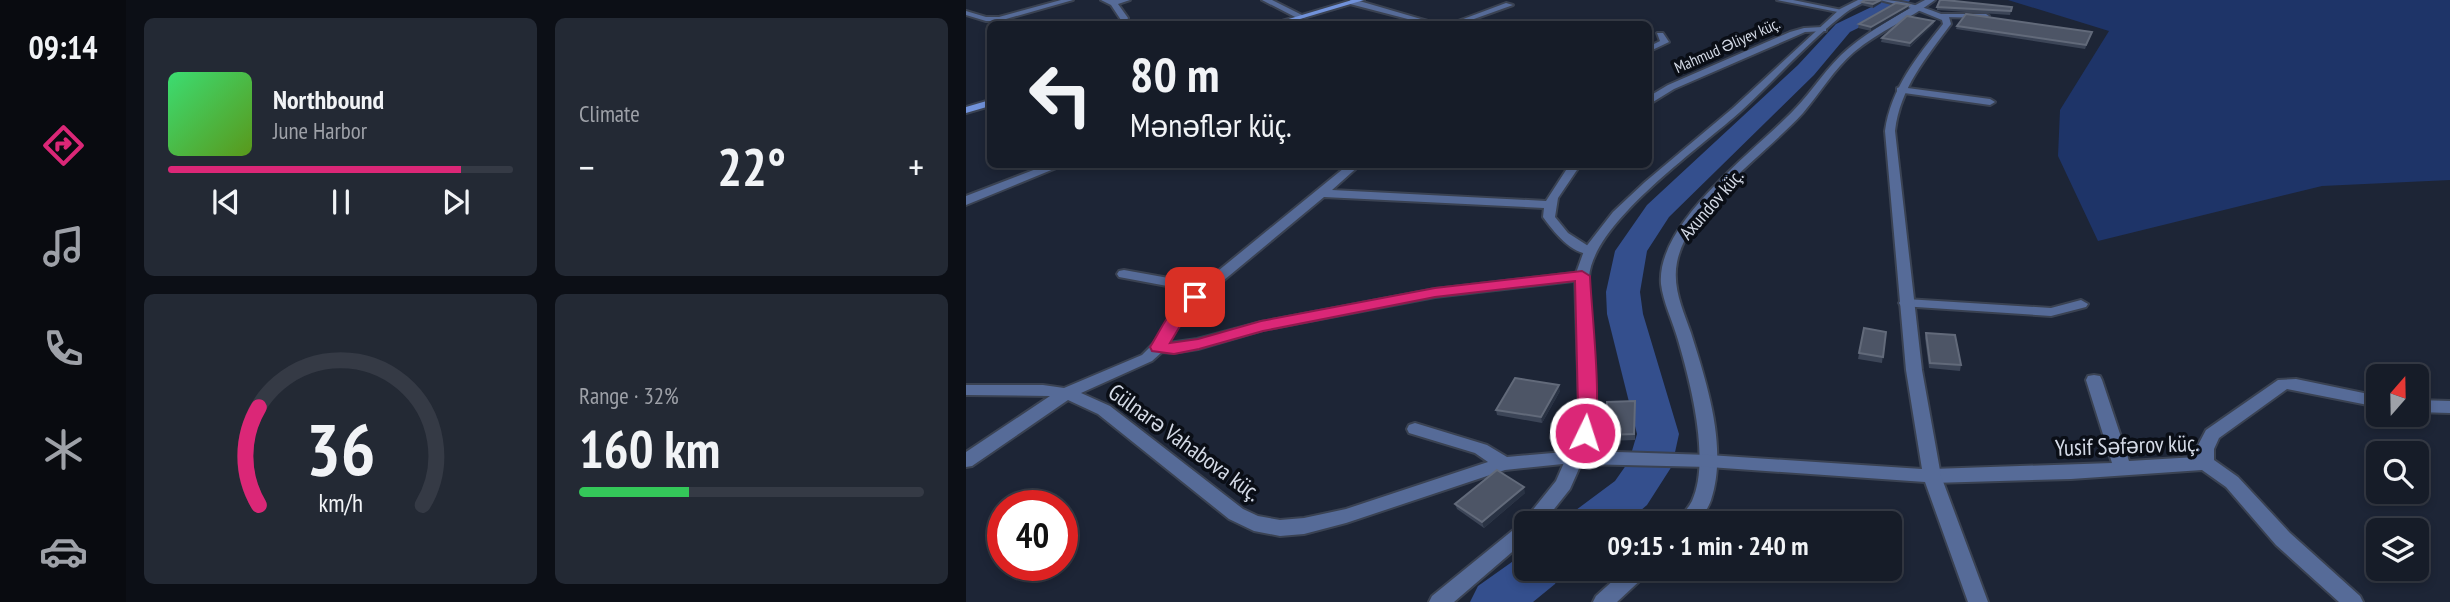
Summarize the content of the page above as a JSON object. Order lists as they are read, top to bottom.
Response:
{
  "streets": {
    "street": [
      "Mahmud Əliyev küç.",
      "Axundov küç.",
      "Gülnarə Vahabova küç.",
      "Yusif Səfərov küç."
    ]
  },
  "crossings": [
    ["Axundov küç.", "Gülnarə Vahabova küç."],
    ["Axundov küç.", "Yusif Səfərov küç."],
    ["Gülnarə Vahabova küç.", "Yusif Səfərov küç."]
  ],
  "north": "top",
  "page": {
    "tabs": "09:14",
    "tile": [
      "Climate",
      ["Range · 32%", "160 km"]
    ],
    "turn": ["80 m", "Mənəflər küç."],
    "song": ["Northbound", "June Harbor"],
    "heat": ["−", "22°", "+"],
    "limit": "40",
    "trip": "09:15 · 1 min · 240 m",
    "gauge": ["36", "km/h"]
  }
}
